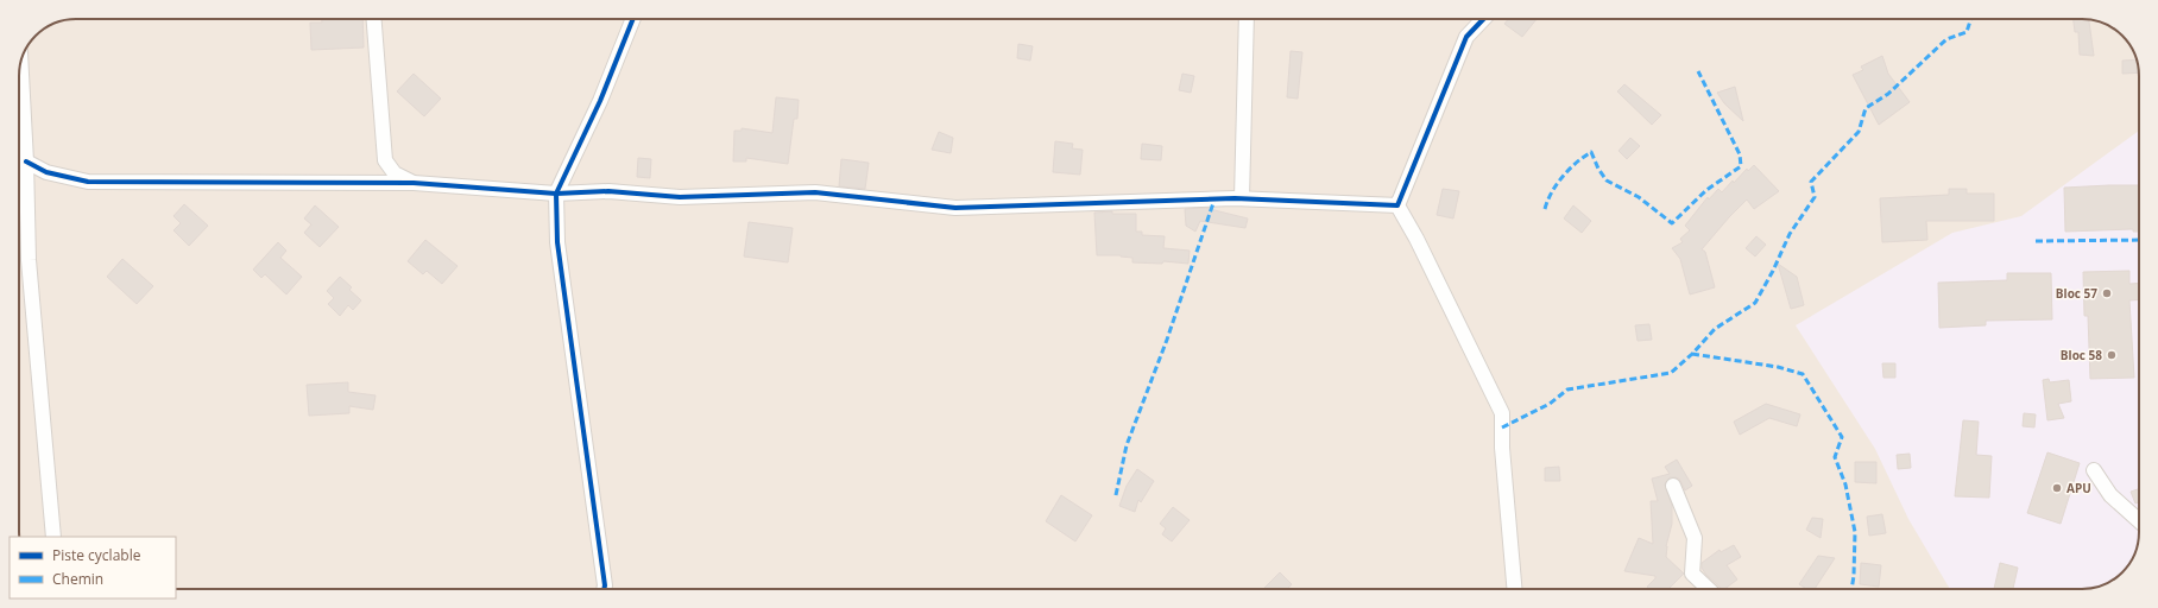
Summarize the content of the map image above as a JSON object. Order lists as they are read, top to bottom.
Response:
{
  "places": ["Bloc 57", "Bloc 58", "APU"],
  "legend": ["Piste cyclable", "Chemin"]
}
